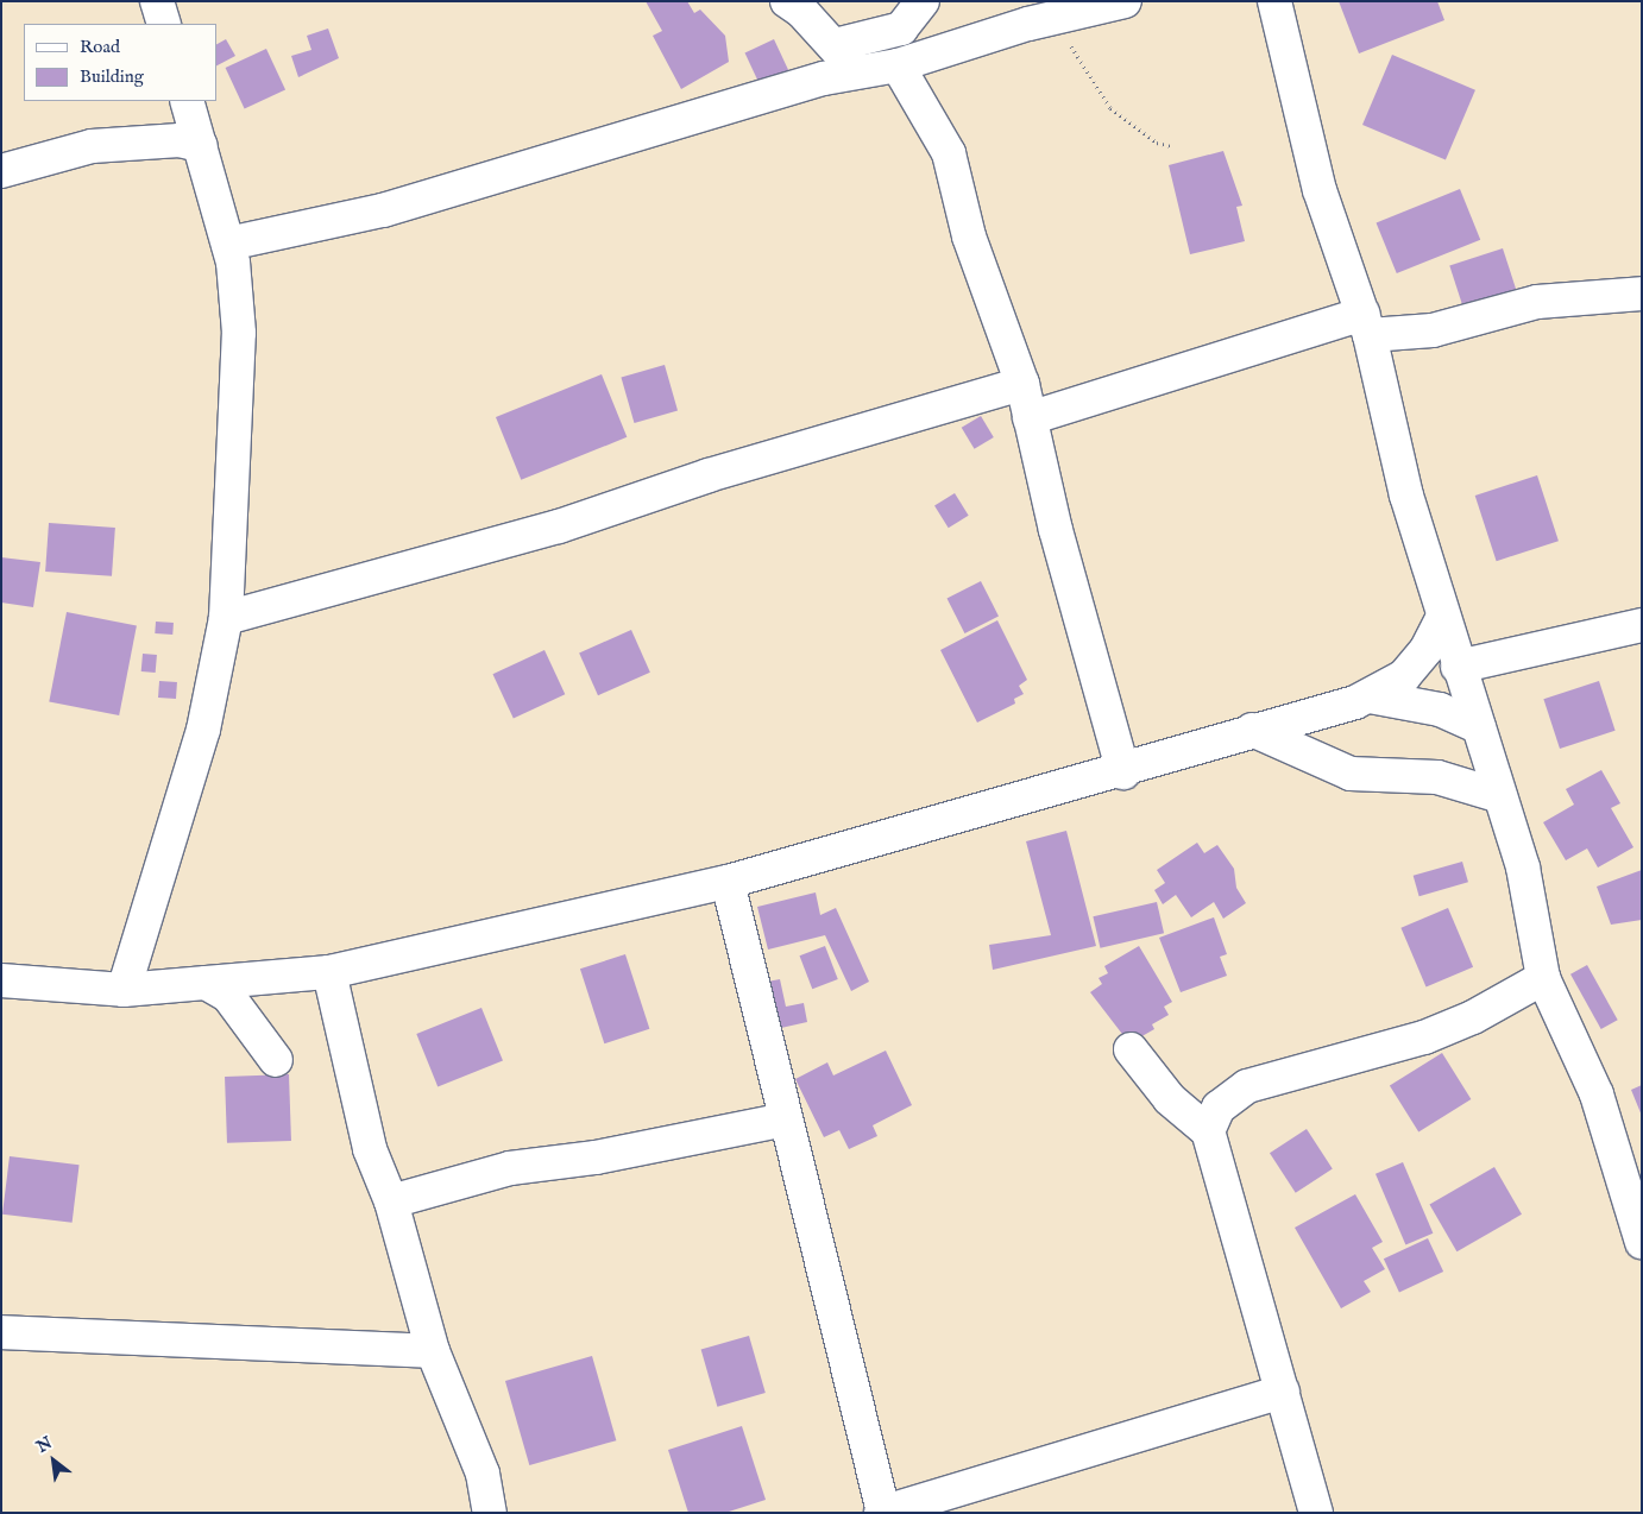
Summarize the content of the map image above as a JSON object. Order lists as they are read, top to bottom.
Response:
{
  "legend": ["Road", "Building"],
  "north": "top left"
}
